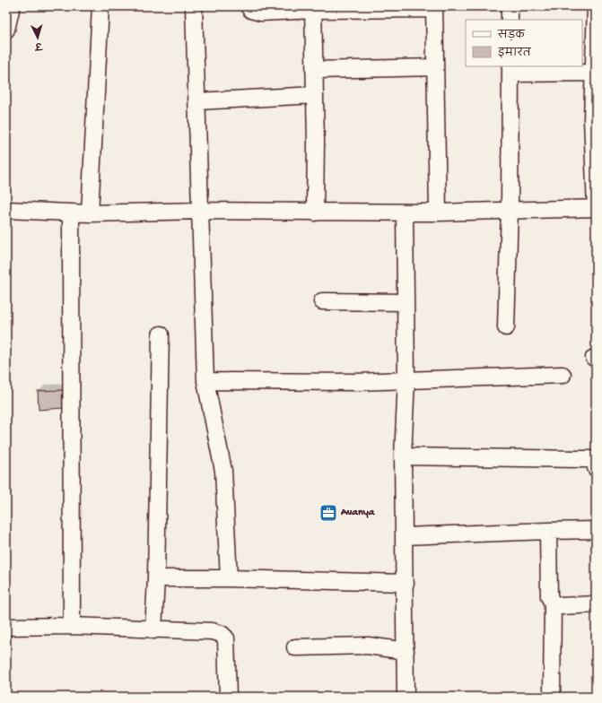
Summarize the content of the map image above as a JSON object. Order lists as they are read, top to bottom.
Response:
{
  "places": {
    "office": ["Avanya"]
  },
  "legend": ["सड़क", "इमारत"],
  "north": "bottom"
}
